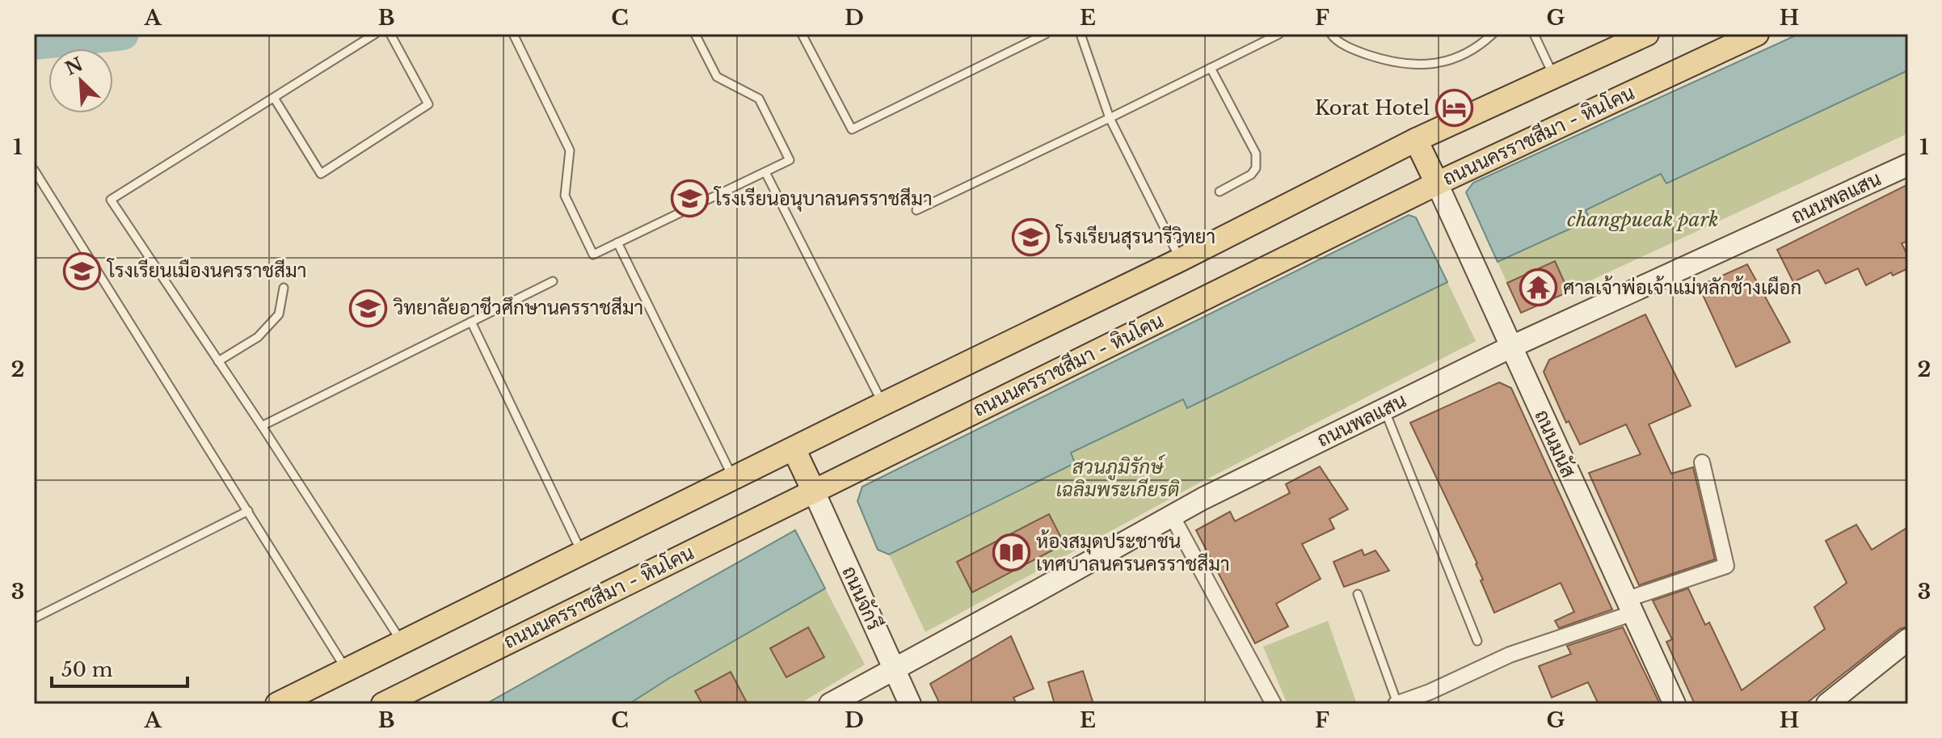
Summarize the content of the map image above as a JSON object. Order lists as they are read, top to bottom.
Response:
{
  "streets": {
    "main road": ["ถนนนครราชสีมา - หินโคน"],
    "street": ["ถนนพลแสน", "ถนนมนัส", "ถนนจักรี"]
  },
  "crossings": [
    ["ถนนนครราชสีมา - หินโคน", "ถนนมนัส"],
    ["ถนนนครราชสีมา - หินโคน", "ถนนจักรี"],
    ["ถนนพลแสน", "ถนนมนัส"],
    ["ถนนพลแสน", "ถนนจักรี"]
  ],
  "parks": ["changpueak park", "สวนภูมิรักษ์ เฉลิมพระเกียรติ"],
  "places": {
    "hotel": ["Korat Hotel"],
    "school or university": [
      "โรงเรียนอนุบาลนครราชสีมา",
      "โรงเรียนสุรนารีวิทยา",
      "โรงเรียนเมืองนครราชสีมา",
      "วิทยาลัยอาชีวศึกษานครราชสีมา"
    ],
    "temple": ["ศาลเจ้าพ่อเจ้าแม่หลักช้างเผือก"],
    "library": ["ห้องสมุดประชาชน เทศบาลนครนครราชสีมา"]
  },
  "scale_bar": "50 m",
  "north": "top left",
  "grid": {
    "columns": [
      "A",
      "B",
      "C",
      "D",
      "E",
      "F",
      "G",
      "H"
    ],
    "rows": ["1", "2", "3"]
  }
}
